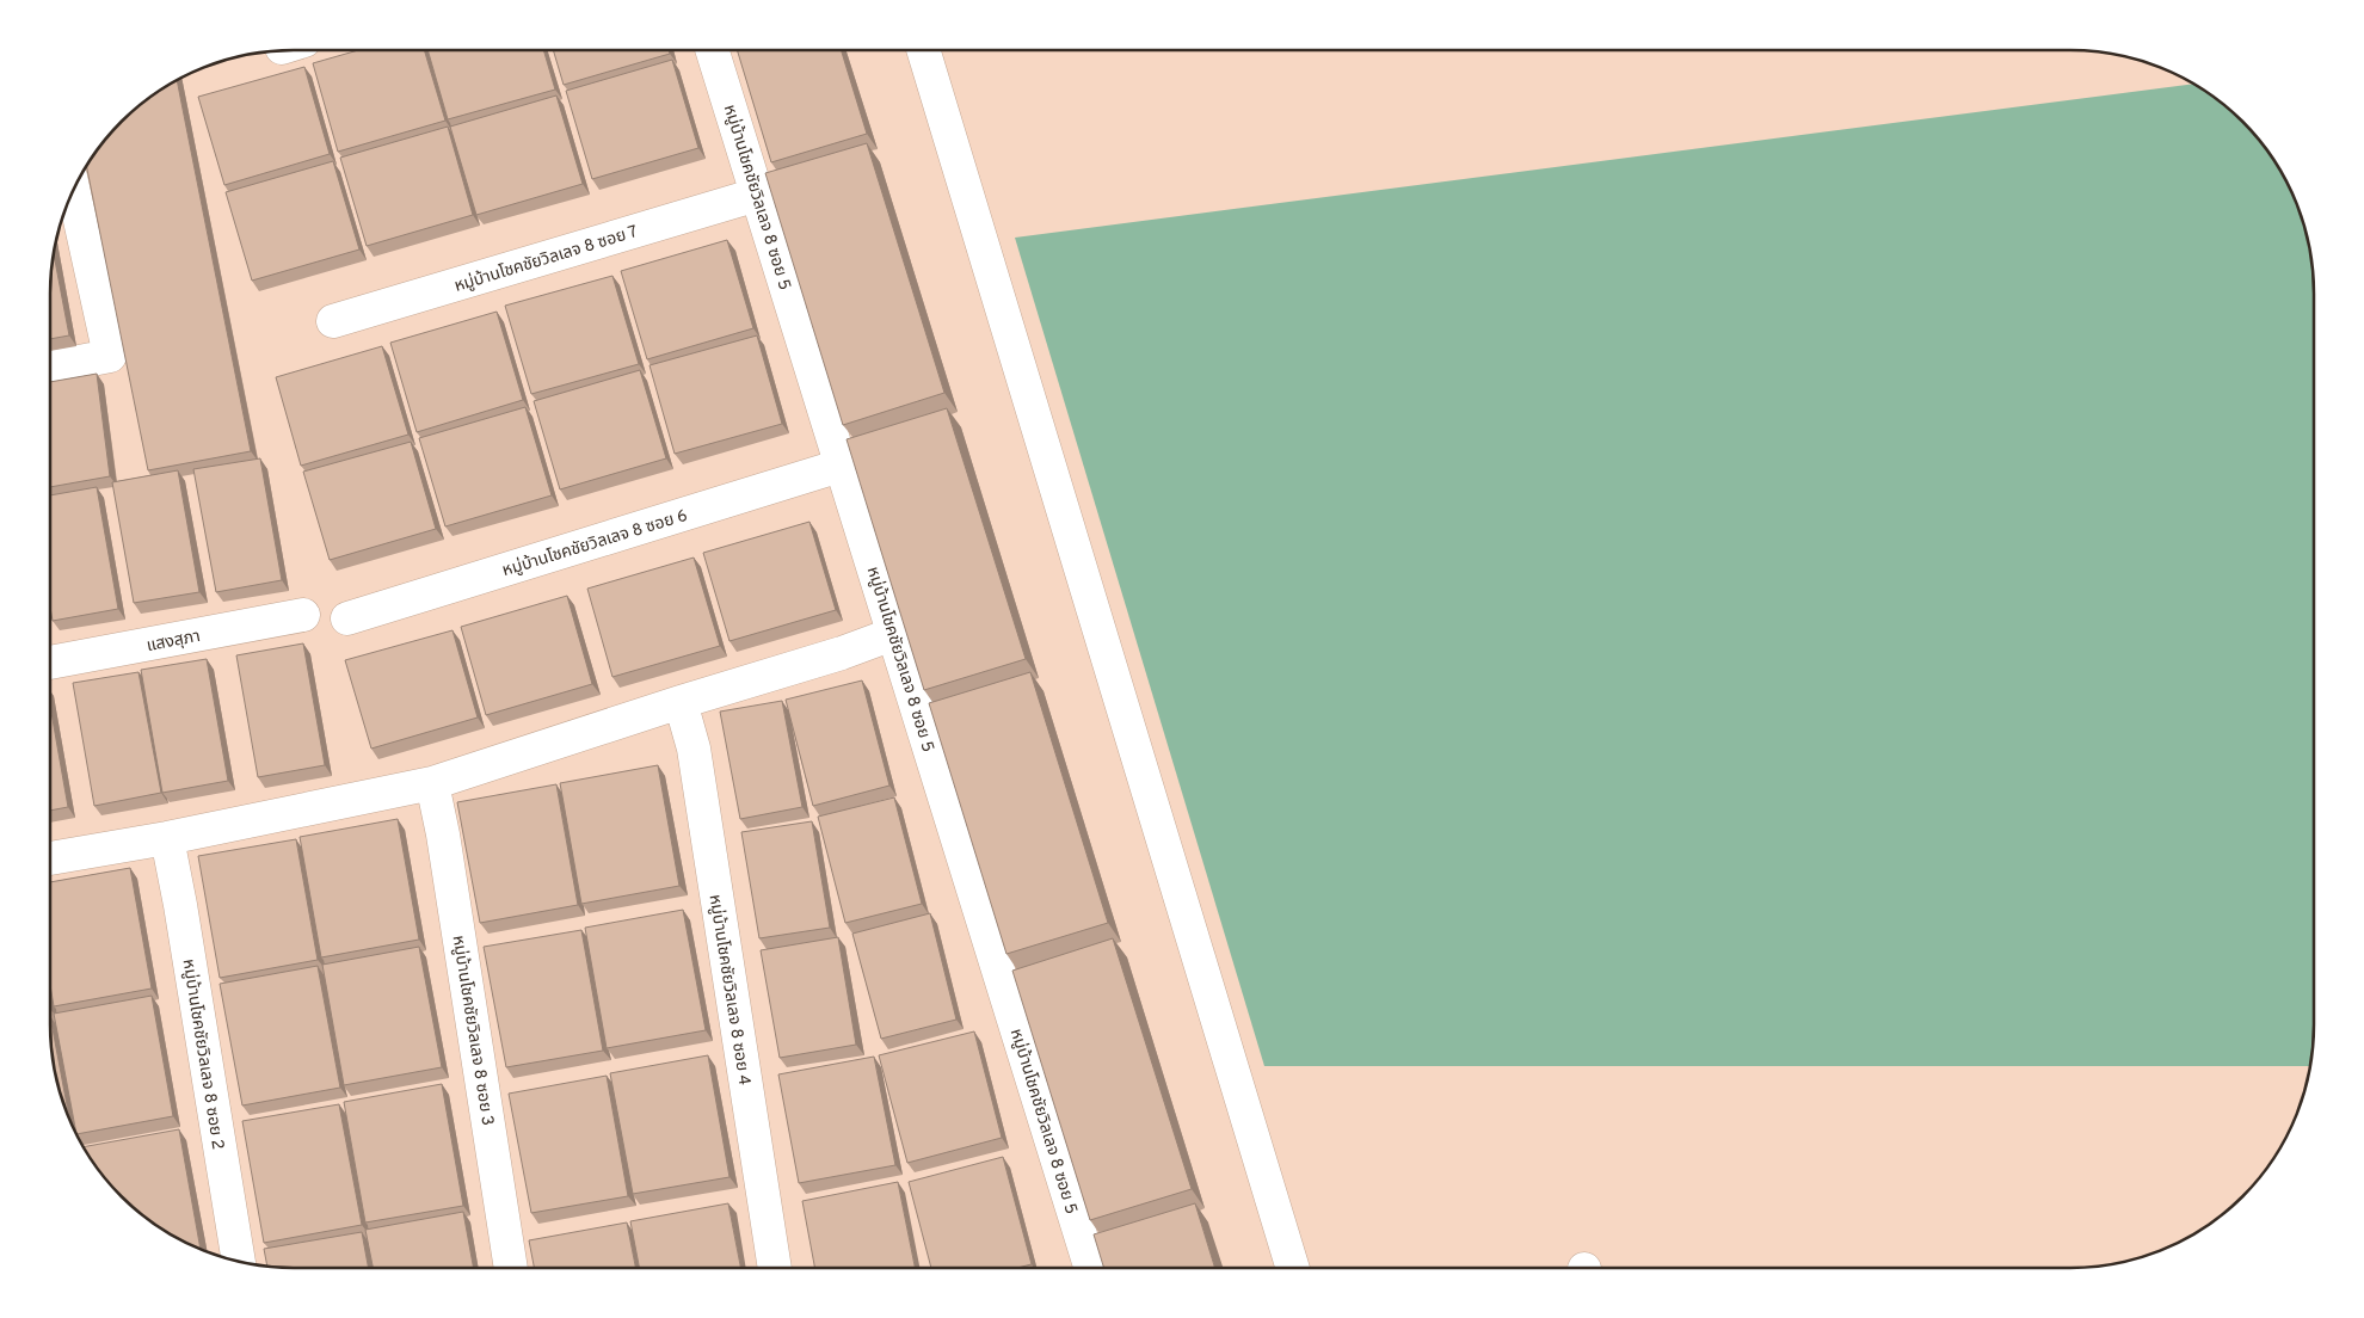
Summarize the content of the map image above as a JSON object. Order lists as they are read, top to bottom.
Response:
{
  "streets": {
    "street": [
      "หมู่บ้านโชคชัยวิลเลจ 8 ซอย 5",
      "หมู่บ้านโชคชัยวิลเลจ 8 ซอย 7",
      "หมู่บ้านโชคชัยวิลเลจ 8 ซอย 6",
      "แสงสุภา",
      "หมู่บ้านโชคชัยวิลเลจ 8 ซอย 4",
      "หมู่บ้านโชคชัยวิลเลจ 8 ซอย 3",
      "หมู่บ้านโชคชัยวิลเลจ 8 ซอย 2"
    ]
  },
  "crossings": [
    ["หมู่บ้านโชคชัยวิลเลจ 8 ซอย 5", "หมู่บ้านโชคชัยวิลเลจ 8 ซอย 7"],
    ["หมู่บ้านโชคชัยวิลเลจ 8 ซอย 5", "หมู่บ้านโชคชัยวิลเลจ 8 ซอย 6"]
  ]
}
